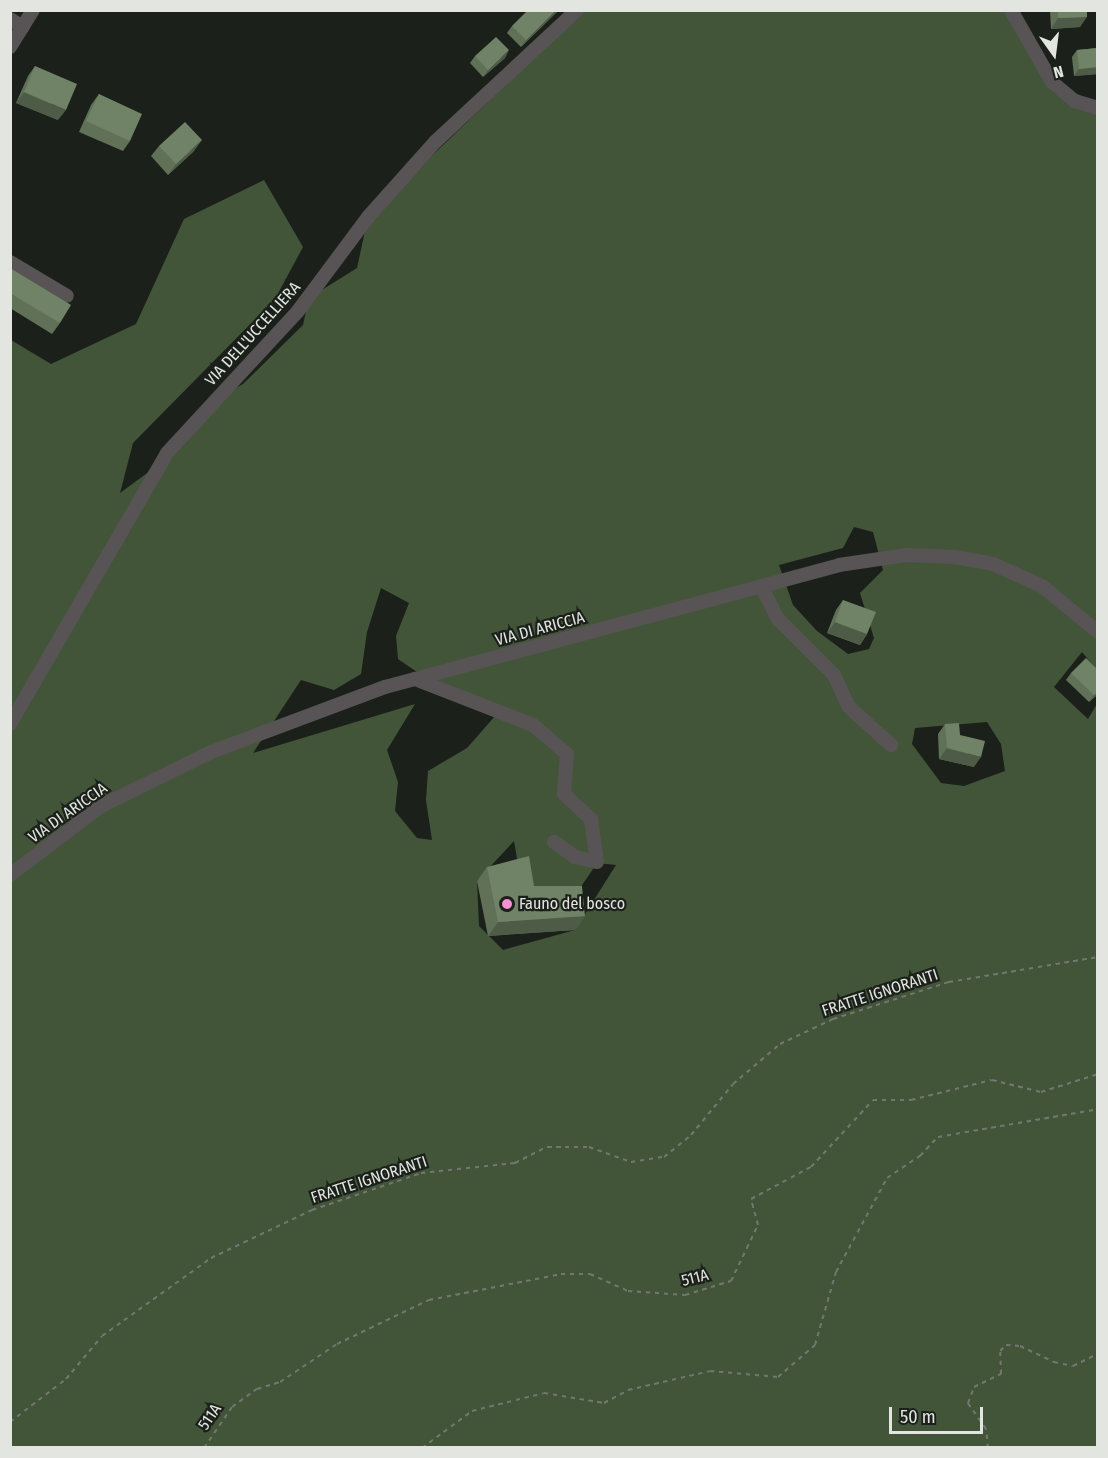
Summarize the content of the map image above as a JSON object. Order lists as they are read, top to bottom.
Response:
{
  "streets": {
    "street": ["VIA DELL'UCCELLIERA", "VIA DI ARICCIA"],
    "path": ["FRATTE IGNORANTI", "511A"]
  },
  "places": ["Fauno del bosco"],
  "scale_bar": "50 m",
  "north": "bottom"
}
